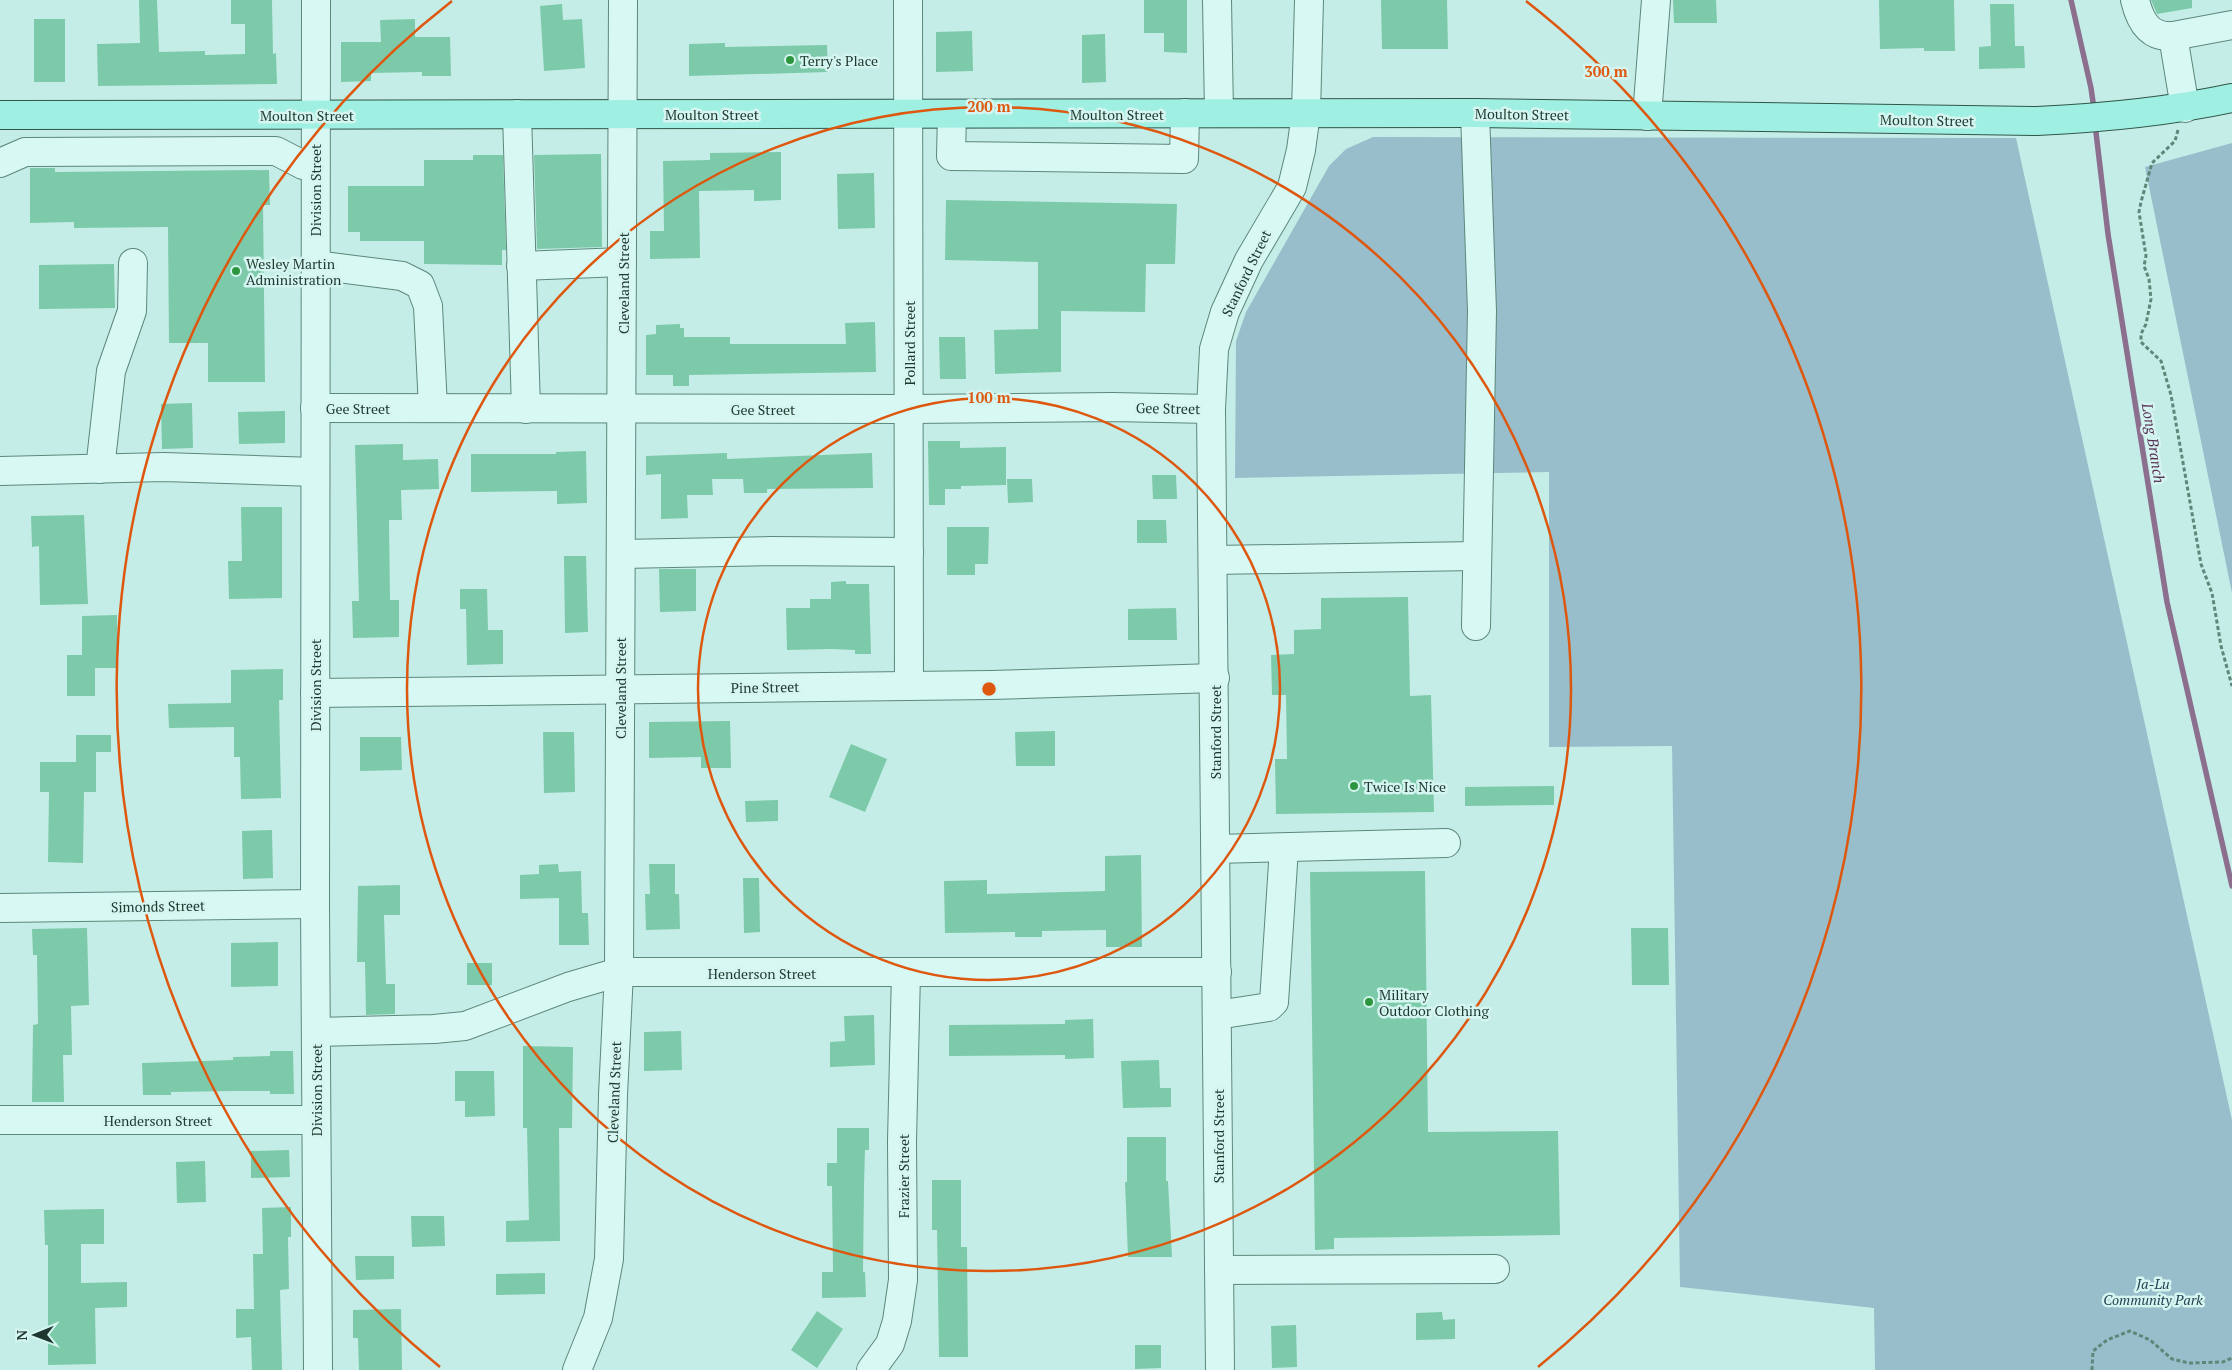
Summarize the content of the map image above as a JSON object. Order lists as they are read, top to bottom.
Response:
{
  "streets": {
    "main road": ["Moulton Street"],
    "street": [
      "Division Street",
      "Stanford Street",
      "Cleveland Street",
      "Pollard Street",
      "Gee Street",
      "Pine Street",
      "Simonds Street",
      "Henderson Street",
      "Frazier Street"
    ]
  },
  "crossings": [
    ["Moulton Street", "Division Street"],
    ["Moulton Street", "Stanford Street"],
    ["Moulton Street", "Cleveland Street"],
    ["Moulton Street", "Pollard Street"],
    ["Division Street", "Gee Street"],
    ["Division Street", "Pine Street"],
    ["Division Street", "Simonds Street"],
    ["Division Street", "Henderson Street"],
    ["Stanford Street", "Gee Street"],
    ["Stanford Street", "Pine Street"],
    ["Stanford Street", "Henderson Street"],
    ["Cleveland Street", "Gee Street"],
    ["Cleveland Street", "Pine Street"],
    ["Cleveland Street", "Henderson Street"],
    ["Pollard Street", "Gee Street"],
    ["Pollard Street", "Pine Street"],
    ["Henderson Street", "Frazier Street"]
  ],
  "water": ["Long Branch"],
  "parks": ["Ja-Lu Community Park"],
  "places": [
    "Terry's Place",
    "Wesley Martin Administration",
    "Twice Is Nice",
    "Military Outdoor Clothing"
  ],
  "north": "left",
  "rings": ["300 m", "200 m", "100 m"]
}
